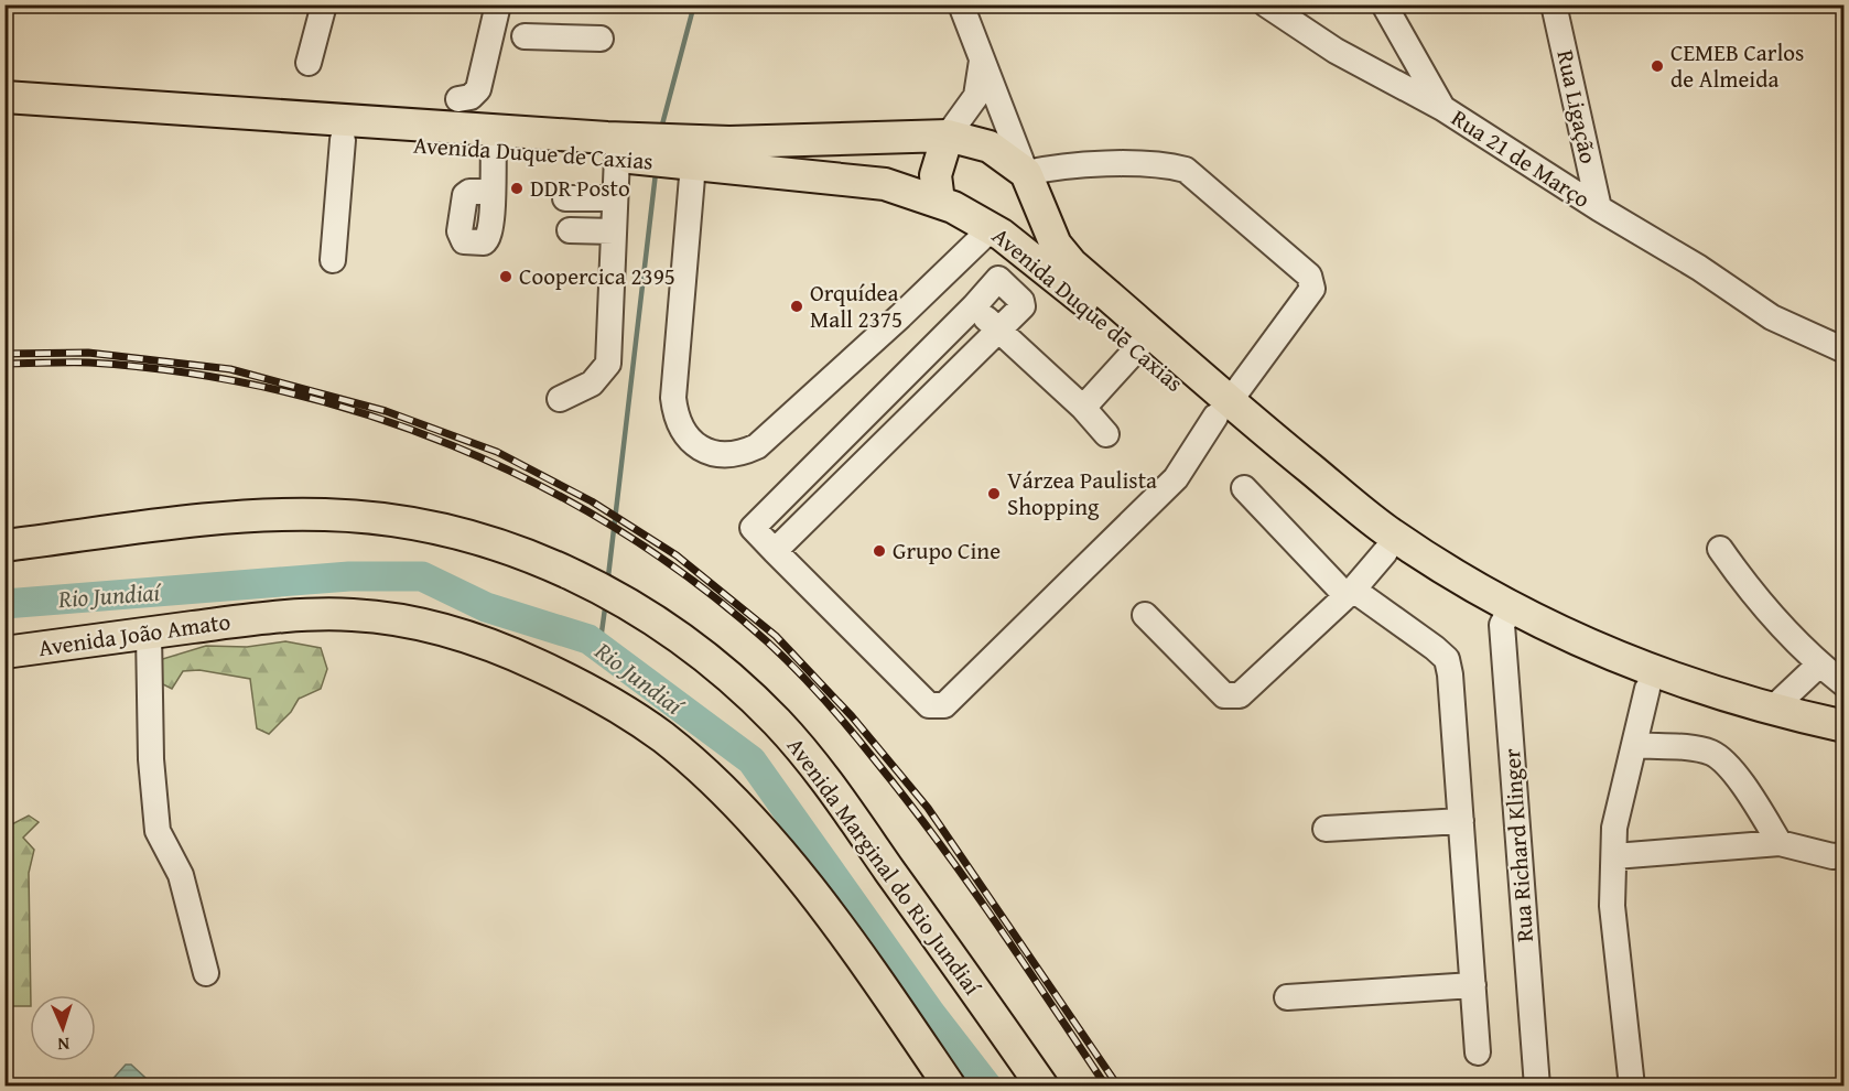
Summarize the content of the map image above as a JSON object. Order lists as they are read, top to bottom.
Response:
{
  "streets": {
    "main road": ["Avenida Duque de Caxias", "Avenida João Amato", "Avenida Marginal do Rio Jundiaí"],
    "street": ["Rua Ligação", "Rua 21 de Março", "Rua Richard Klinger"]
  },
  "crossings": [
    ["Rua Ligação", "Rua 21 de Março"],
    ["Avenida Duque de Caxias", "Rua Richard Klinger"]
  ],
  "water": ["Rio Jundiaí"],
  "places": [
    "CEMEB Carlos de Almeida",
    "DDR Posto",
    "Coopercica 2395",
    "Orquídea Mall 2375",
    "Várzea Paulista Shopping",
    "Grupo Cine"
  ],
  "north": "bottom"
}
